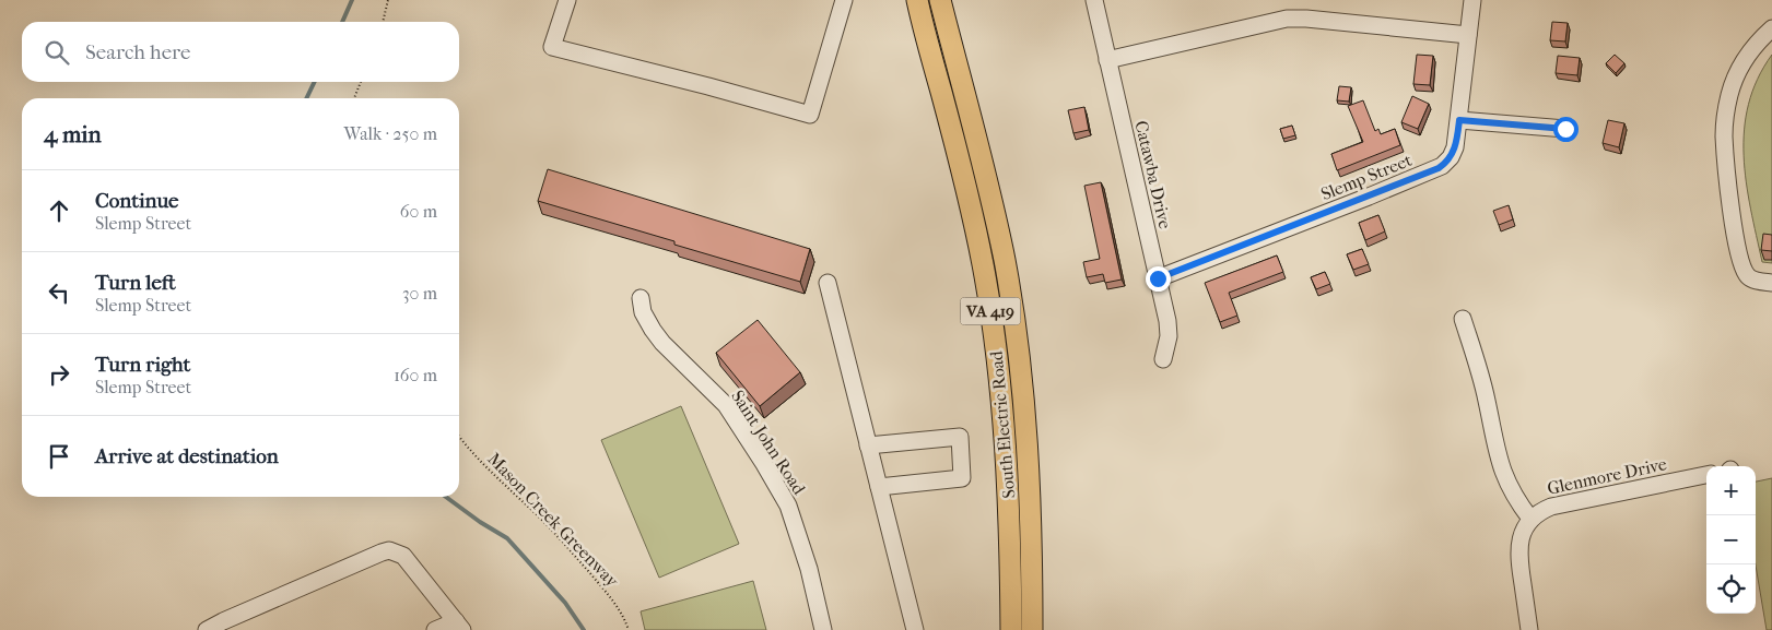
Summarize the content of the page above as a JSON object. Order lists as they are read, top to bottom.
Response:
{
  "streets": {
    "main road": ["VA 419", "South Electric Road"],
    "street": [
      "Catawba Drive",
      "Slemp Street",
      "Saint John Road",
      "Glenmore Drive"
    ],
    "path": ["Mason Creek Greenway"]
  },
  "crossings": [
    ["Catawba Drive", "Slemp Street"]
  ],
  "page": {
    "search": "Search here",
    "heading": ["4 min", "Walk · 250 m"],
    "list": [
      ["Continue", "Slemp Street", "60 m"],
      ["Turn left", "Slemp Street", "30 m"],
      ["Turn right", "Slemp Street", "160 m"],
      "Arrive at destination"
    ],
    "map_buttons": ["+", "−"]
  }
}
